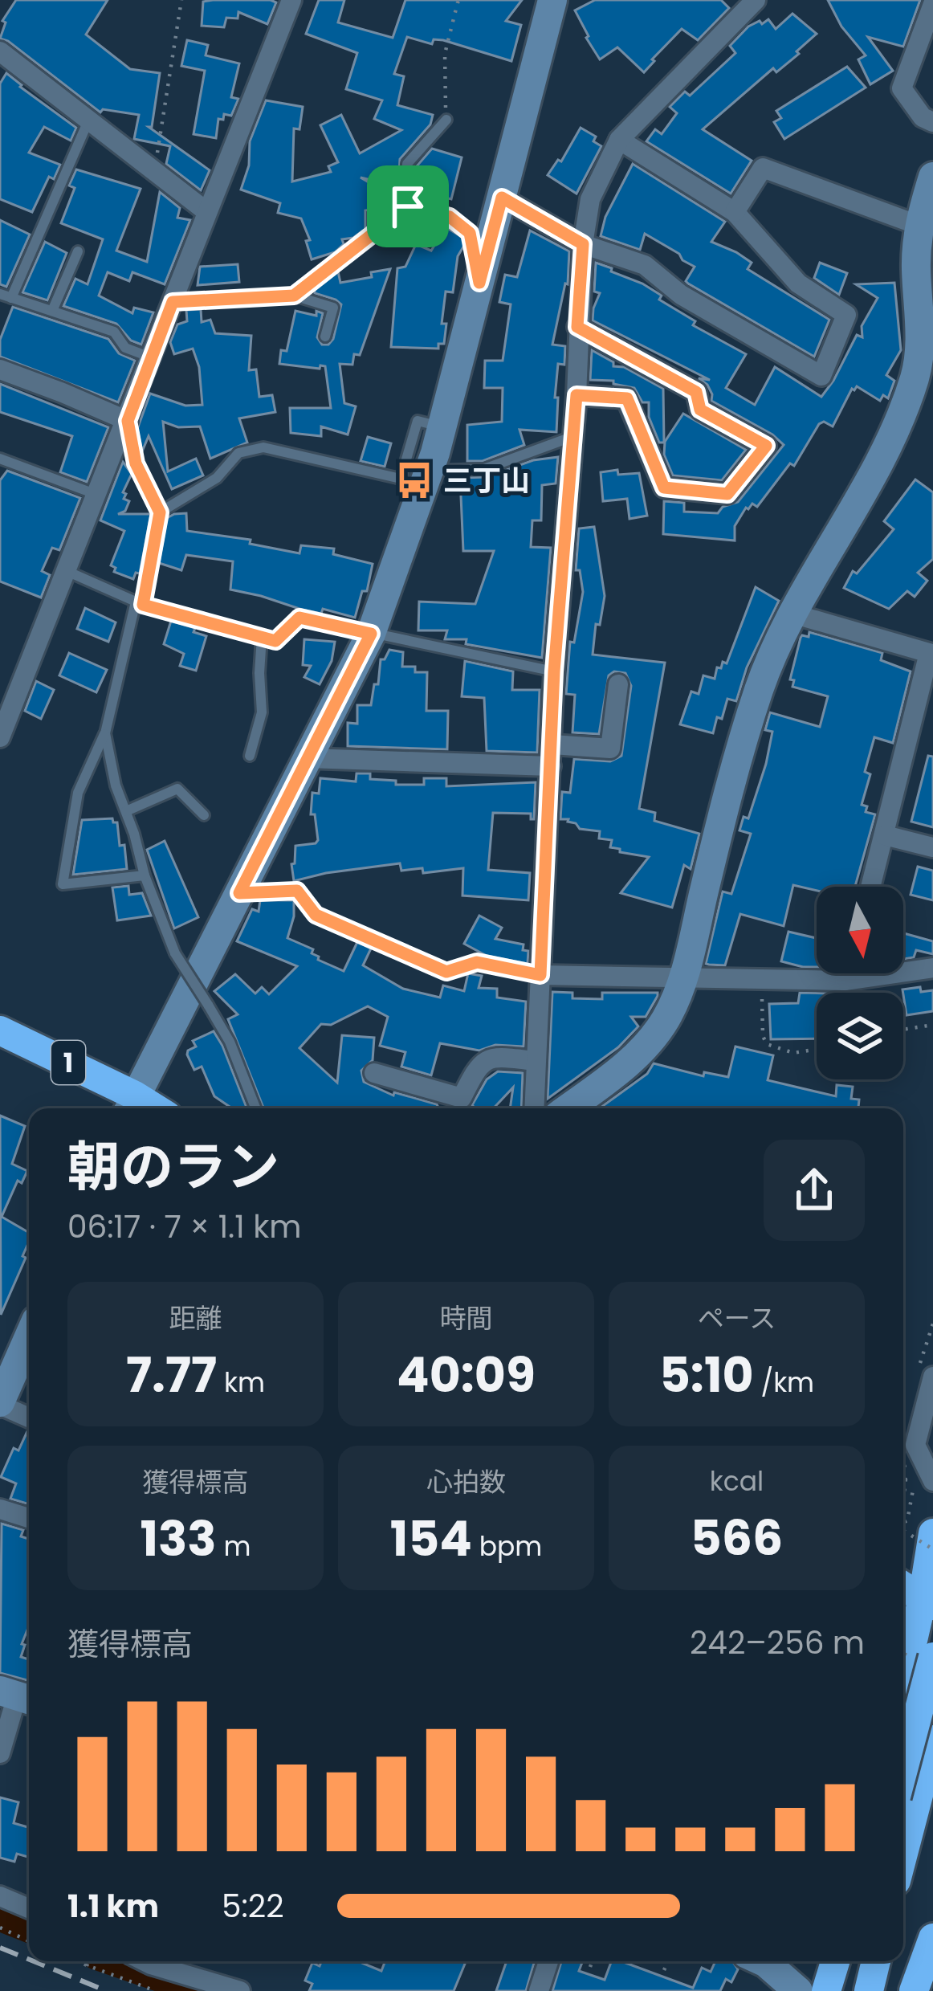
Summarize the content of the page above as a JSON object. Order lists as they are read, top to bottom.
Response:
{
  "streets": {
    "highway": ["1"]
  },
  "places": {
    "bus stop": ["三丁山"]
  },
  "north": "bottom",
  "page": {
    "heading": ["朝のラン", "06:17 · 7 × 1.1 km"],
    "stats": [
      ["距離", "7.77 km"],
      ["時間", "40:09"],
      ["ペース", "5:10 /km"],
      ["獲得標高", "133 m"],
      ["心拍数", "154 bpm"],
      ["kcal", "566"]
    ],
    "chart": ["獲得標高", "242–256 m"],
    "list": [
      {
        "name": "1.1 km",
        "note": "5:22"
      }
    ]
  }
}
